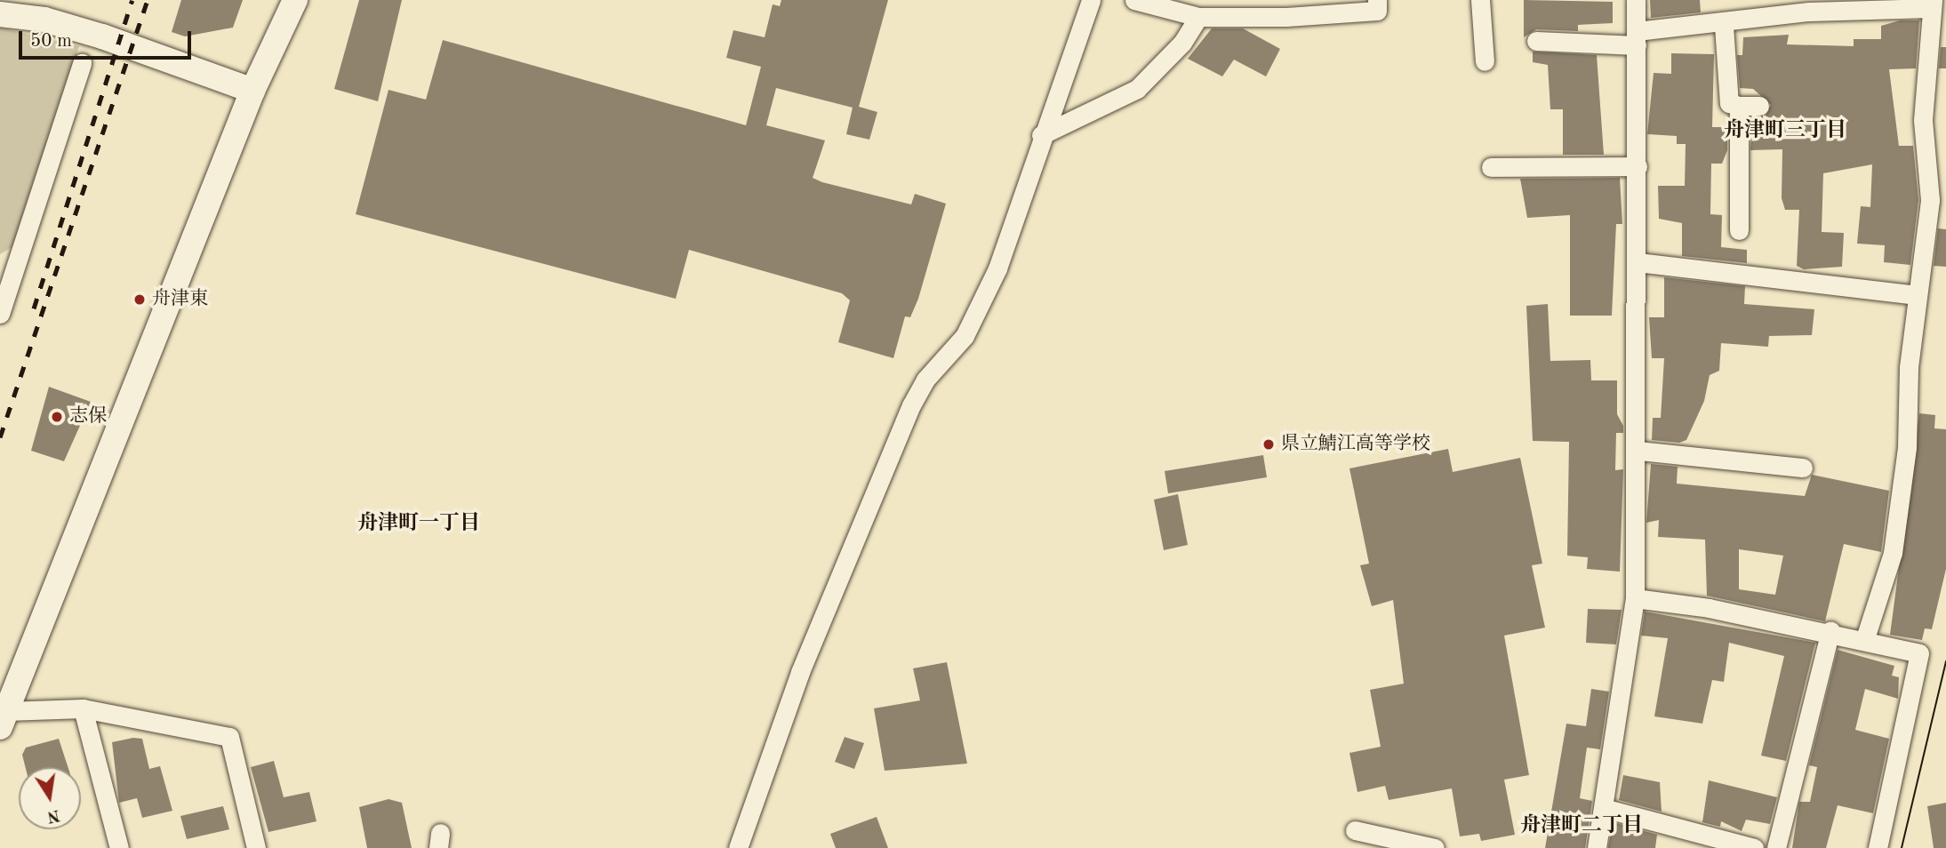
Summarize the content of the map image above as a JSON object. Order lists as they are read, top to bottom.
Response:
{
  "districts": ["舟津町三丁目", "舟津町一丁目", "舟津町二丁目"],
  "places": ["舟津東", "志保", "県立鯖江高等学校"],
  "scale_bar": "50 m",
  "north": "bottom"
}
